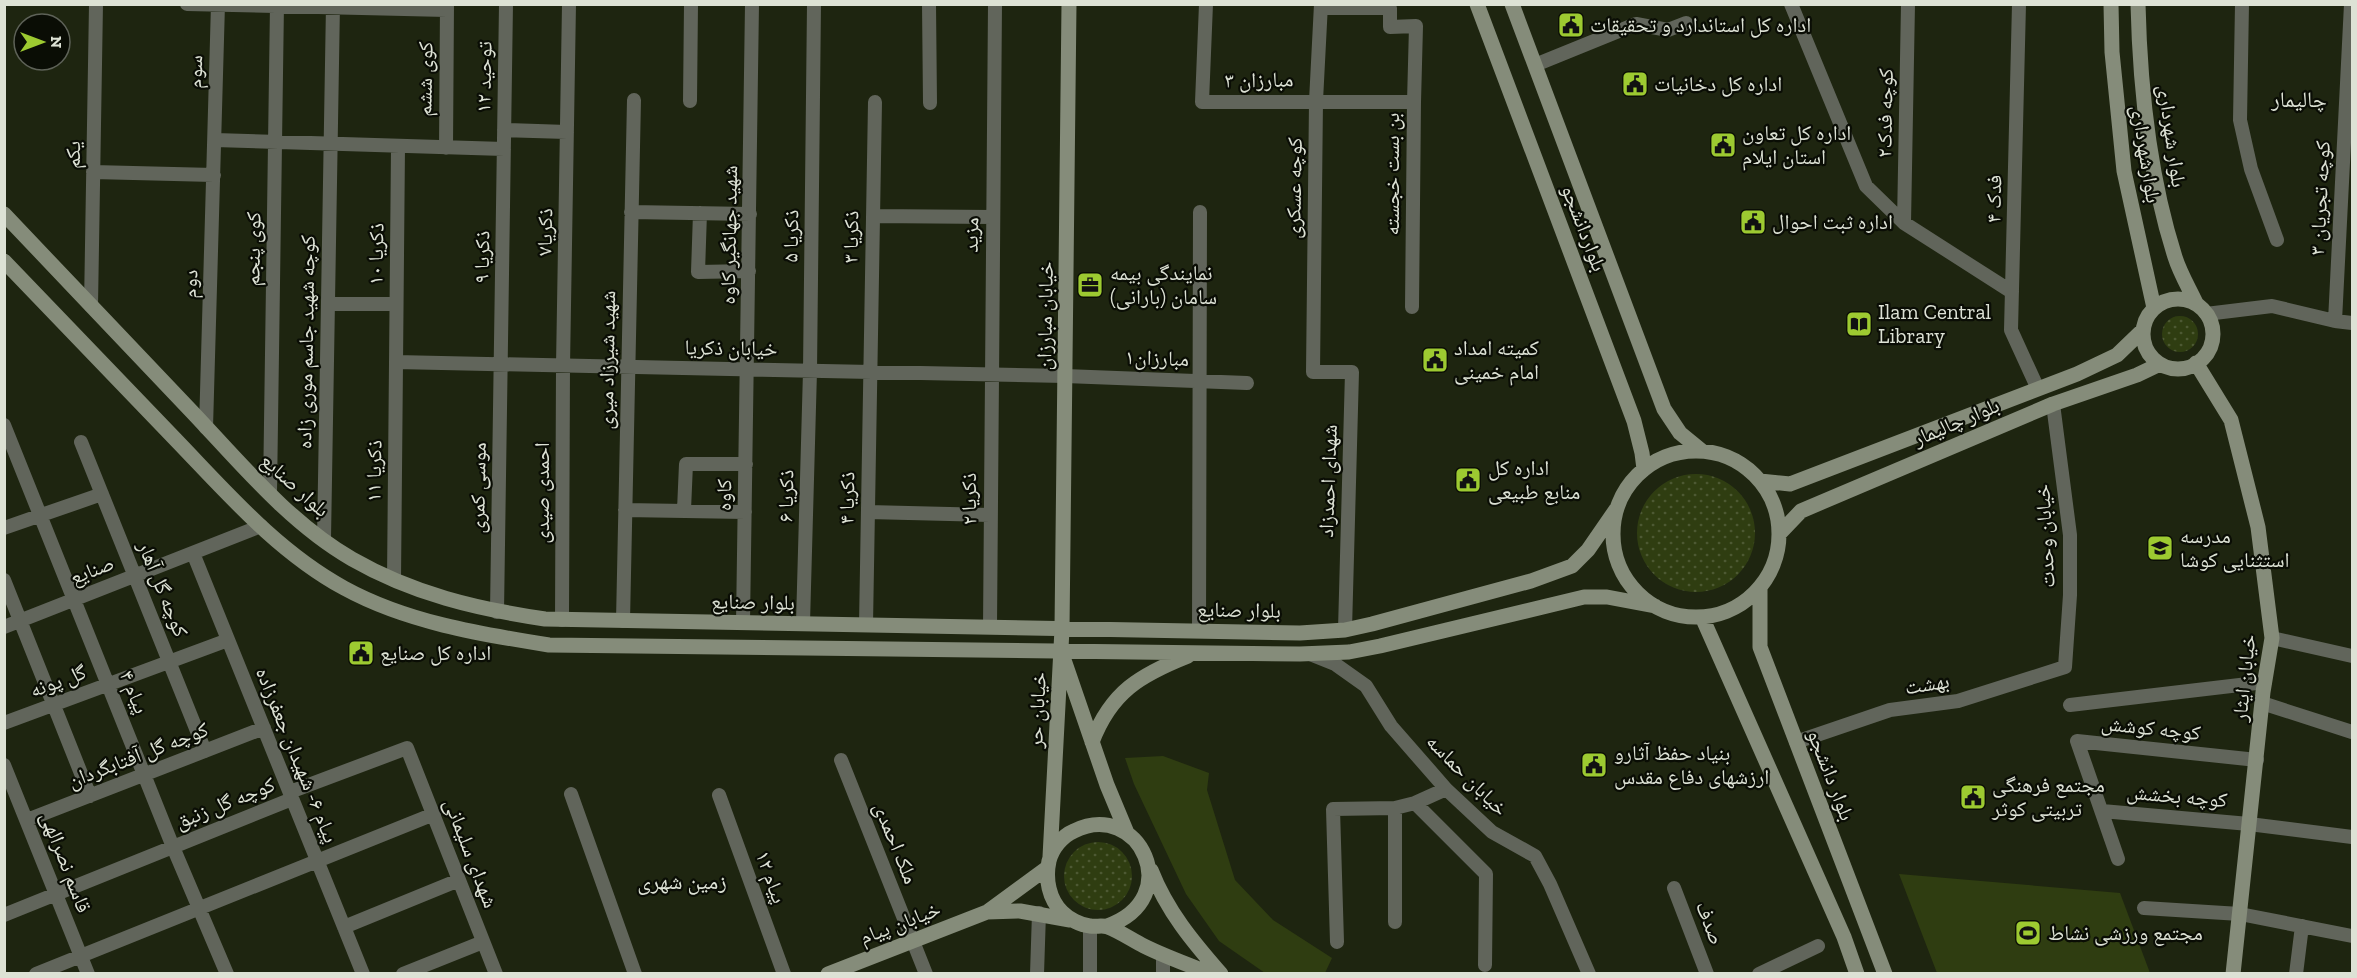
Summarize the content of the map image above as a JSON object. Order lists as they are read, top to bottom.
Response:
{
  "streets": {
    "street": [
      "سوم",
      "توحید ۱۲",
      "کوی ششم",
      "مبارزان ۳",
      "کوچه فدک۲",
      "بلوار شهرداری",
      "بلوارشهرداری",
      "یکم",
      "بن بست خجسته",
      "کوچه عسکری",
      "کوچه تجریان ۳",
      "فدک ۴",
      "بلواردانشجو",
      "ذکریا۷",
      "شهید جهانگیر کاوه",
      "مزید",
      "ذکریا ۵",
      "ذکریا ۳",
      "کوی پنجم",
      "ذکریا ۱۰",
      "ذکریا ۹",
      "دوم",
      "خیابان مبارزان",
      "کوچه شهید جاسم موری زاده",
      "خیابان ذکریا",
      "مبارزان۱",
      "شهید شیرزاد میری",
      "بلوار چالیمار",
      "ذکریا ۱۱",
      "شهدای احمدزاد",
      "بلوار صنایع",
      "موسی کمری",
      "احمدی صیدی",
      "کاوه",
      "ذکریا ۶",
      "ذکریا ۴",
      "ذکریا ۲",
      "خیابان وحدت",
      "صنایع",
      "کوچه گل آهار",
      "خیابان ایثار",
      "گل پونه",
      "بهشت",
      "پیام ۴",
      "خیابان حر",
      "کوچه کوشش",
      "کوچه گل آفتابگردان",
      "پیام ۶- شهیدان جعفرزاده",
      "خیابان حماسه",
      "بلوار دانشجو",
      "کوچه بخشش",
      "کوچه گل زنبق",
      "ملک احمدی",
      "شهدای سلیمانی",
      "قاسم نصرالهی",
      "پیام ۱۲",
      "خیابان پیام",
      "صدف"
    ]
  },
  "crossings": [
    ["سوم", "دوم"],
    ["توحید ۱۲", "ذکریا ۹"],
    ["مبارزان ۳", "بن بست خجسته"],
    ["مبارزان ۳", "کوچه عسکری"],
    ["بلوار شهرداری", "بلوارشهرداری"],
    ["بلوار شهرداری", "بلوار چالیمار"],
    ["بلوار شهرداری", "خیابان ایثار"],
    ["بلوارشهرداری", "بلوار چالیمار"],
    ["بلوارشهرداری", "خیابان ایثار"],
    ["یکم", "بلوار صنایع"],
    ["بن بست خجسته", "کوچه عسکری"],
    ["کوچه عسکری", "شهدای احمدزاد"],
    ["فدک ۴", "بلوار چالیمار"],
    ["بلواردانشجو", "بلوار چالیمار"],
    ["بلواردانشجو", "بلوار صنایع"],
    ["بلواردانشجو", "بلوار دانشجو"],
    ["ذکریا۷", "خیابان ذکریا"],
    ["ذکریا۷", "احمدی صیدی"],
    ["شهید جهانگیر کاوه", "خیابان ذکریا"],
    ["شهید جهانگیر کاوه", "کاوه"],
    ["مزید", "خیابان ذکریا"],
    ["مزید", "ذکریا ۲"],
    ["ذکریا ۵", "خیابان ذکریا"],
    ["ذکریا ۵", "ذکریا ۶"],
    ["ذکریا ۳", "خیابان ذکریا"],
    ["ذکریا ۳", "ذکریا ۴"],
    ["کوی پنجم", "بلوار صنایع"],
    ["ذکریا ۱۰", "خیابان ذکریا"],
    ["ذکریا ۱۰", "ذکریا ۱۱"],
    ["ذکریا ۹", "خیابان ذکریا"],
    ["ذکریا ۹", "موسی کمری"],
    ["دوم", "بلوار صنایع"],
    ["خیابان مبارزان", "خیابان ذکریا"],
    ["خیابان مبارزان", "مبارزان۱"],
    ["خیابان مبارزان", "بلوار صنایع"],
    ["خیابان مبارزان", "خیابان حر"],
    ["کوچه شهید جاسم موری زاده", "بلوار صنایع"],
    ["خیابان ذکریا", "مبارزان۱"],
    ["خیابان ذکریا", "شهید شیرزاد میری"],
    ["خیابان ذکریا", "ذکریا ۱۱"],
    ["خیابان ذکریا", "موسی کمری"],
    ["خیابان ذکریا", "احمدی صیدی"],
    ["خیابان ذکریا", "کاوه"],
    ["خیابان ذکریا", "ذکریا ۶"],
    ["خیابان ذکریا", "ذکریا ۴"],
    ["خیابان ذکریا", "ذکریا ۲"],
    ["شهید شیرزاد میری", "بلوار صنایع"],
    ["بلوار چالیمار", "بلوار صنایع"],
    ["بلوار چالیمار", "خیابان وحدت"],
    ["بلوار چالیمار", "خیابان ایثار"],
    ["بلوار چالیمار", "بلوار دانشجو"],
    ["ذکریا ۱۱", "بلوار صنایع"],
    ["شهدای احمدزاد", "بلوار صنایع"],
    ["بلوار صنایع", "موسی کمری"],
    ["بلوار صنایع", "احمدی صیدی"],
    ["بلوار صنایع", "کاوه"],
    ["بلوار صنایع", "ذکریا ۶"],
    ["بلوار صنایع", "ذکریا ۴"],
    ["بلوار صنایع", "ذکریا ۲"],
    ["بلوار صنایع", "صنایع"],
    ["بلوار صنایع", "خیابان حر"],
    ["بلوار صنایع", "خیابان حماسه"],
    ["بلوار صنایع", "بلوار دانشجو"],
    ["خیابان وحدت", "بهشت"],
    ["صنایع", "کوچه گل آهار"],
    ["صنایع", "پیام ۴"],
    ["صنایع", "پیام ۶- شهیدان جعفرزاده"],
    ["کوچه گل آهار", "گل پونه"],
    ["کوچه گل آهار", "کوچه گل آفتابگردان"],
    ["خیابان ایثار", "کوچه کوشش"],
    ["خیابان ایثار", "کوچه بخشش"],
    ["گل پونه", "پیام ۴"],
    ["گل پونه", "پیام ۶- شهیدان جعفرزاده"],
    ["بهشت", "بلوار دانشجو"],
    ["پیام ۴", "کوچه گل آفتابگردان"],
    ["پیام ۴", "کوچه گل زنبق"],
    ["خیابان حر", "خیابان پیام"],
    ["کوچه کوشش", "کوچه بخشش"],
    ["کوچه گل آفتابگردان", "پیام ۶- شهیدان جعفرزاده"],
    ["کوچه گل آفتابگردان", "قاسم نصرالهی"],
    ["پیام ۶- شهیدان جعفرزاده", "کوچه گل زنبق"],
    ["کوچه گل زنبق", "شهدای سلیمانی"],
    ["کوچه گل زنبق", "قاسم نصرالهی"],
    ["ملک احمدی", "خیابان پیام"]
  ],
  "districts": ["چالیمار", "زمین شهری"],
  "places": {
    "public building": [
      "اداره کل استاندارد و تحقیقات",
      "اداره کل دخانیات",
      "اداره کل تعاون استان ایلام",
      "اداره ثبت احوال",
      "کمیته امداد امام خمینی",
      "اداره کل منابع طبیعی",
      "اداره کل صنایع",
      "بنیاد حفظ آثارو ارزشهای دفاع مقدس",
      "مجتمع فرهنگی تربیتی کوثر"
    ],
    "office": ["نمایندگی بیمه سامان (بارانی)"],
    "library": ["Ilam Central Library"],
    "school or university": ["مدرسه استثنایی کوشا"],
    "sports": ["مجتمع ورزشی نشاط"]
  },
  "north": "right"
}
